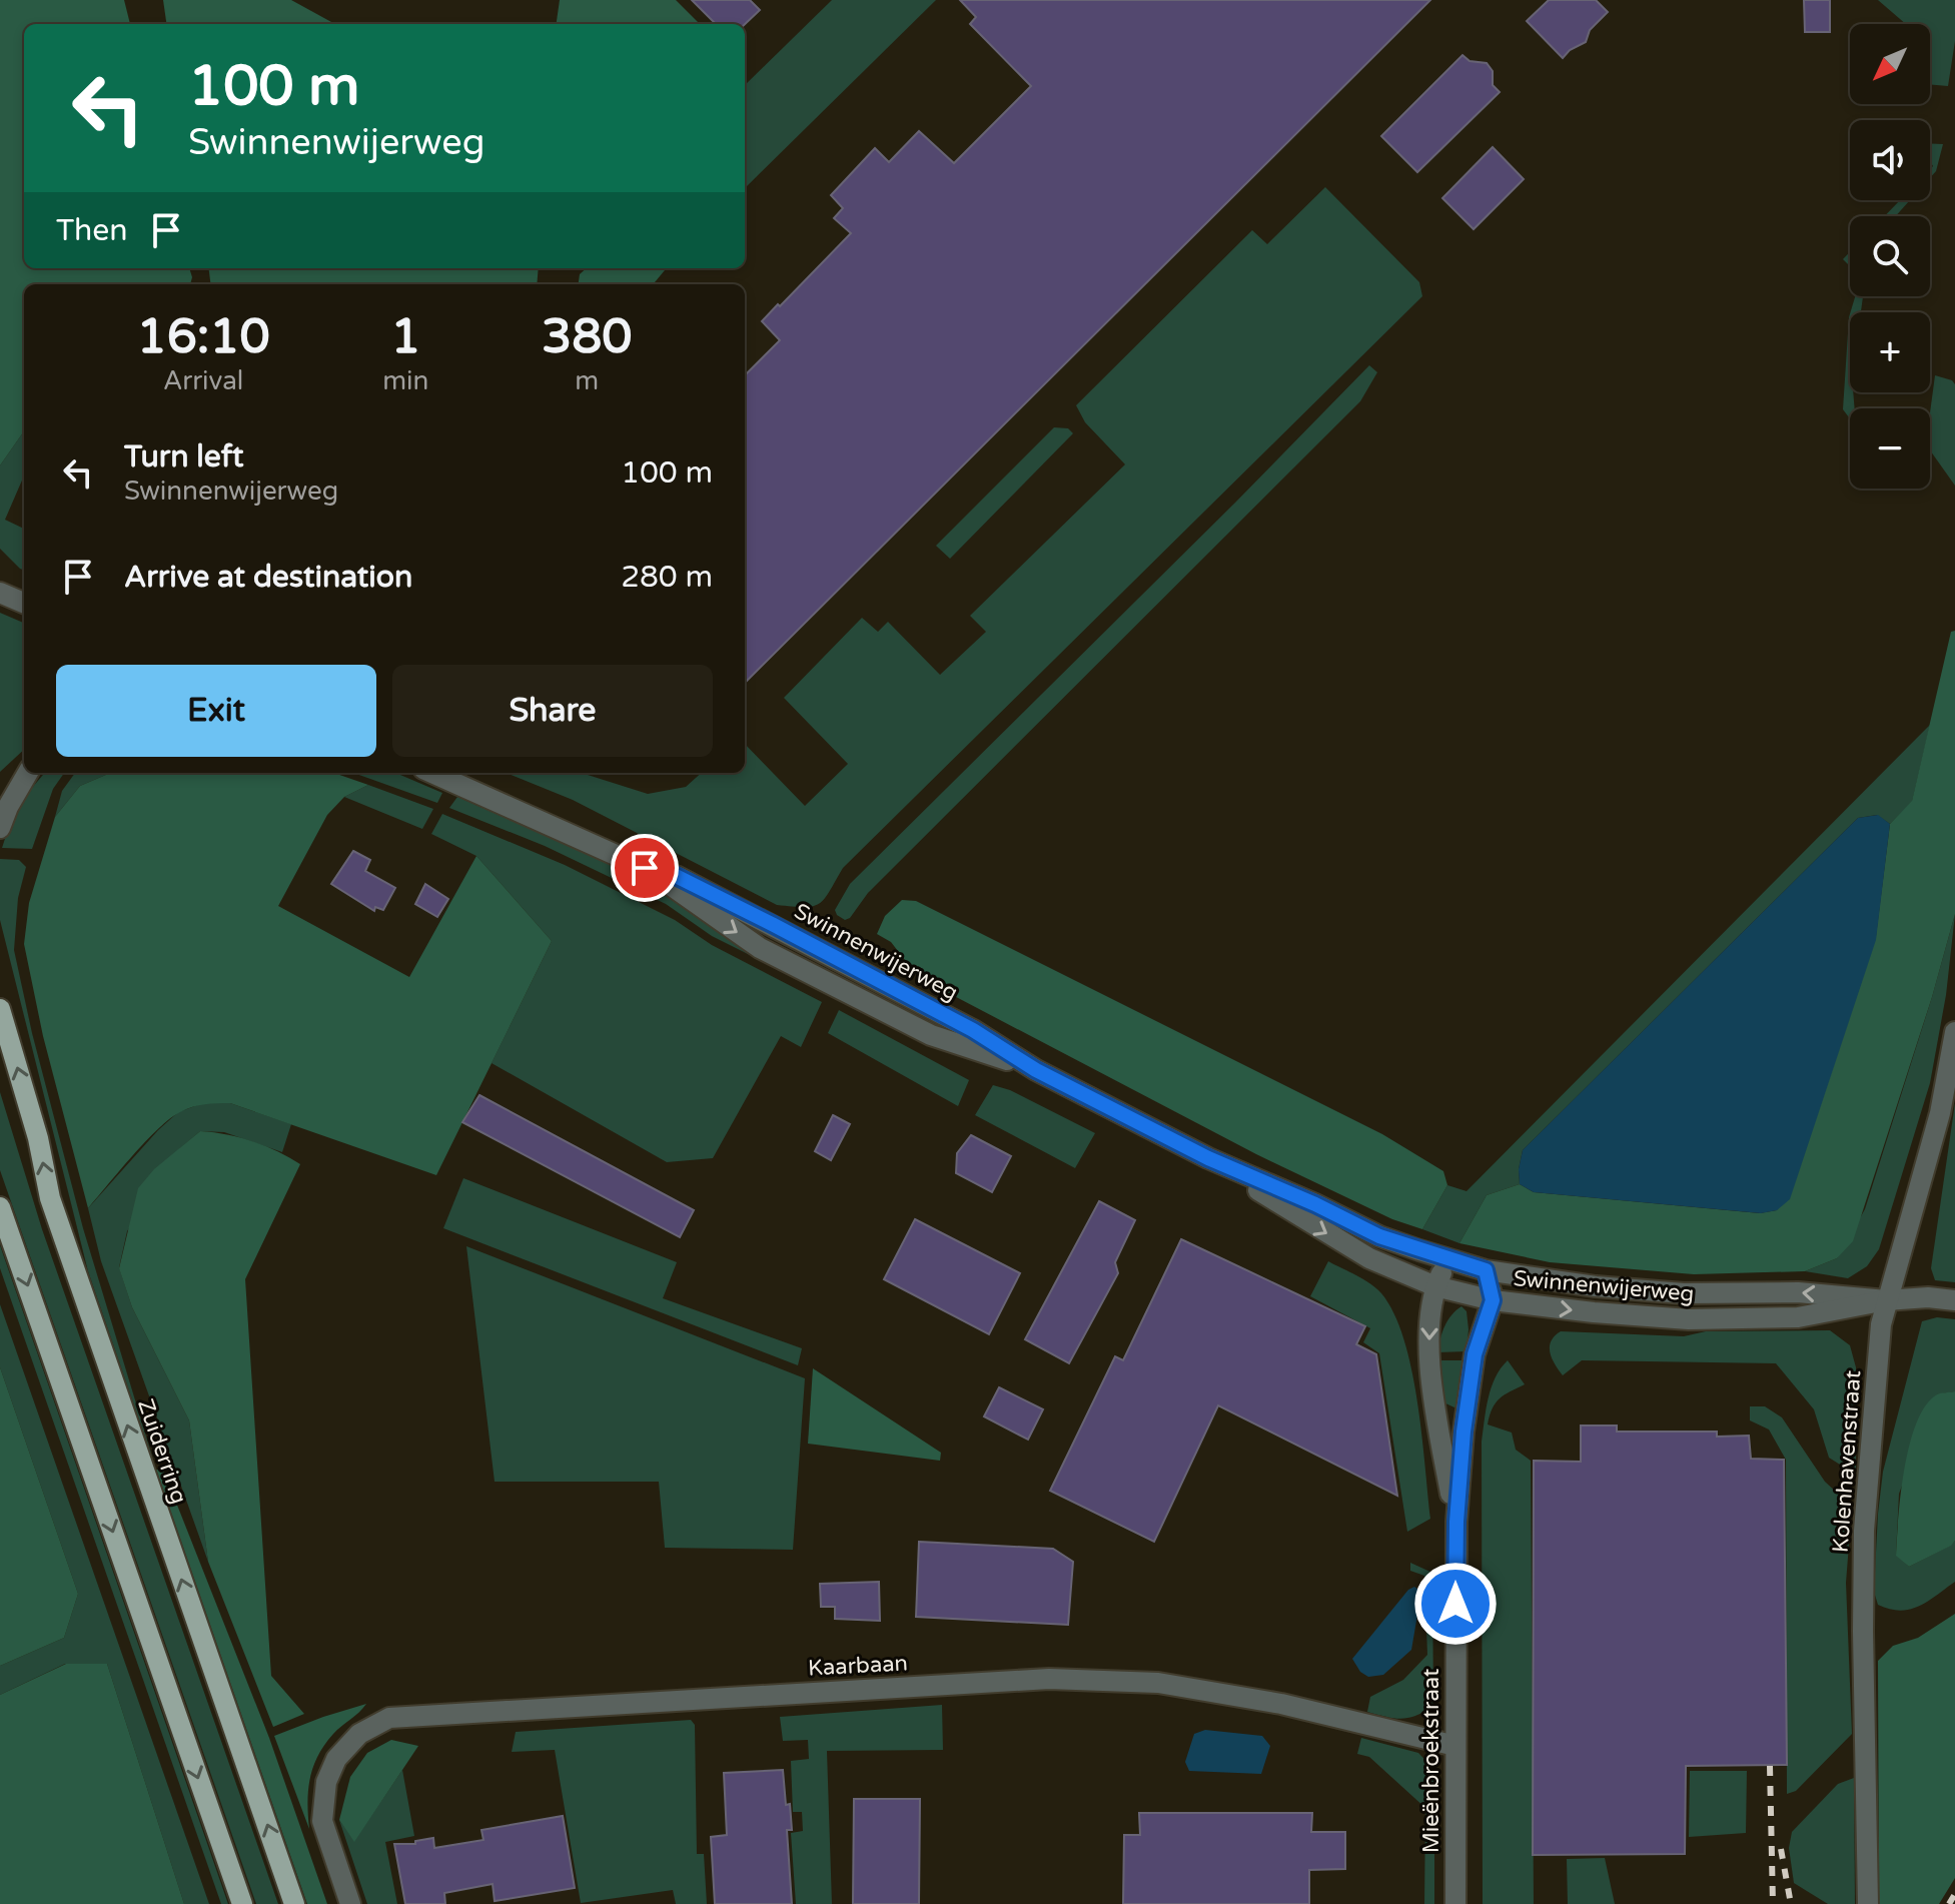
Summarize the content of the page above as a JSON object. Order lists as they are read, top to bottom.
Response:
{
  "streets": {
    "main road": ["Zuiderring"],
    "street": [
      "Swinnenwijerweg",
      "Kolenhavenstraat",
      "Kaarbaan",
      "Mieënbroekstraat"
    ]
  },
  "crossings": [
    ["Swinnenwijerweg", "Kolenhavenstraat"],
    ["Swinnenwijerweg", "Mieënbroekstraat"],
    ["Kaarbaan", "Mieënbroekstraat"]
  ],
  "north": "bottom left",
  "page": {
    "map_buttons": ["+", "−"],
    "turn": ["100 m", "Swinnenwijerweg"],
    "then": "Then",
    "eta": [
      "16:10",
      "Arrival",
      "1",
      "min",
      "380",
      "m"
    ],
    "list": [
      {
        "name": "Turn left",
        "note": "Swinnenwijerweg",
        "value": "100 m"
      },
      {
        "name": "Arrive at destination",
        "value": "280 m"
      }
    ],
    "buttons": ["Exit", "Share"]
  }
}
